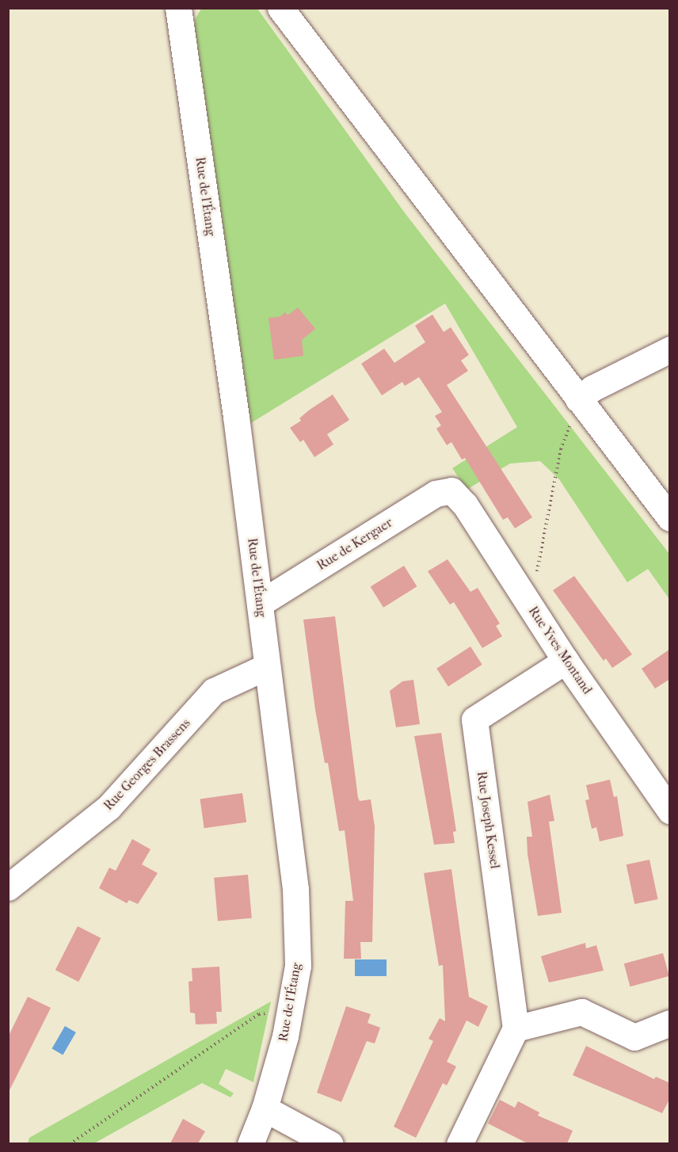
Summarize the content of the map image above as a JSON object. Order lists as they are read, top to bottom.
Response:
{
  "streets": {
    "street": [
      "Rue de l'Étang",
      "Rue de Kergaer",
      "Rue Yves Montand",
      "Rue Georges Brassens",
      "Rue Joseph Kessel"
    ]
  },
  "crossings": [
    ["Rue de l'Étang", "Rue de Kergaer"],
    ["Rue de l'Étang", "Rue Georges Brassens"],
    ["Rue de Kergaer", "Rue Yves Montand"],
    ["Rue Yves Montand", "Rue Joseph Kessel"]
  ]
}
